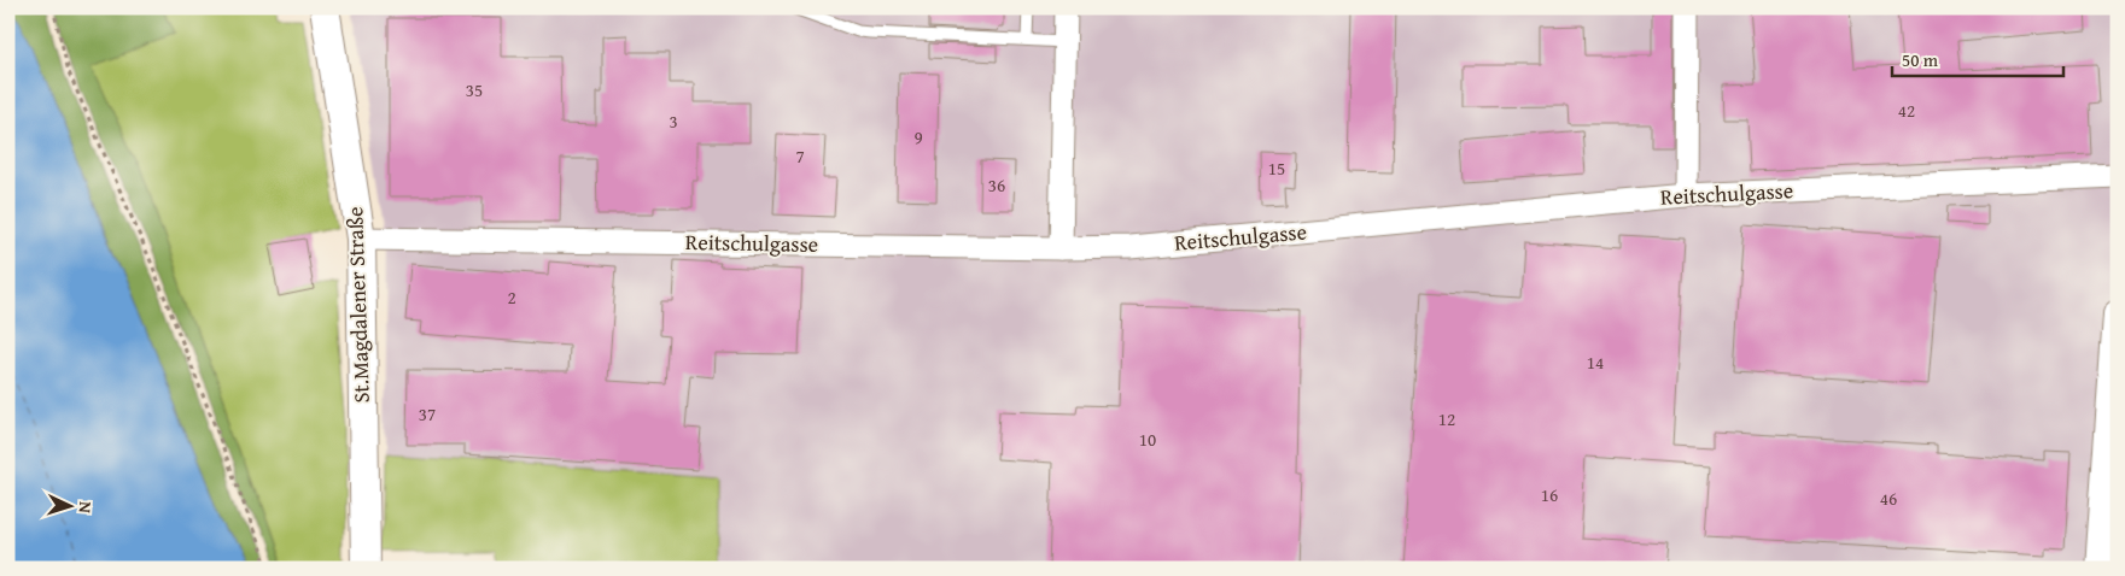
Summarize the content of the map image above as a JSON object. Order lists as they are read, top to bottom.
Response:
{
  "streets": {
    "street": ["Reitschulgasse", "St.Magdalener Straße"]
  },
  "crossings": [
    ["Reitschulgasse", "St.Magdalener Straße"]
  ],
  "house_numbers": [
    "35",
    "42",
    "3",
    "9",
    "7",
    "15",
    "36",
    "2",
    "14",
    "37",
    "12",
    "10",
    "16",
    "46"
  ],
  "scale_bar": "50 m",
  "north": "right"
}
